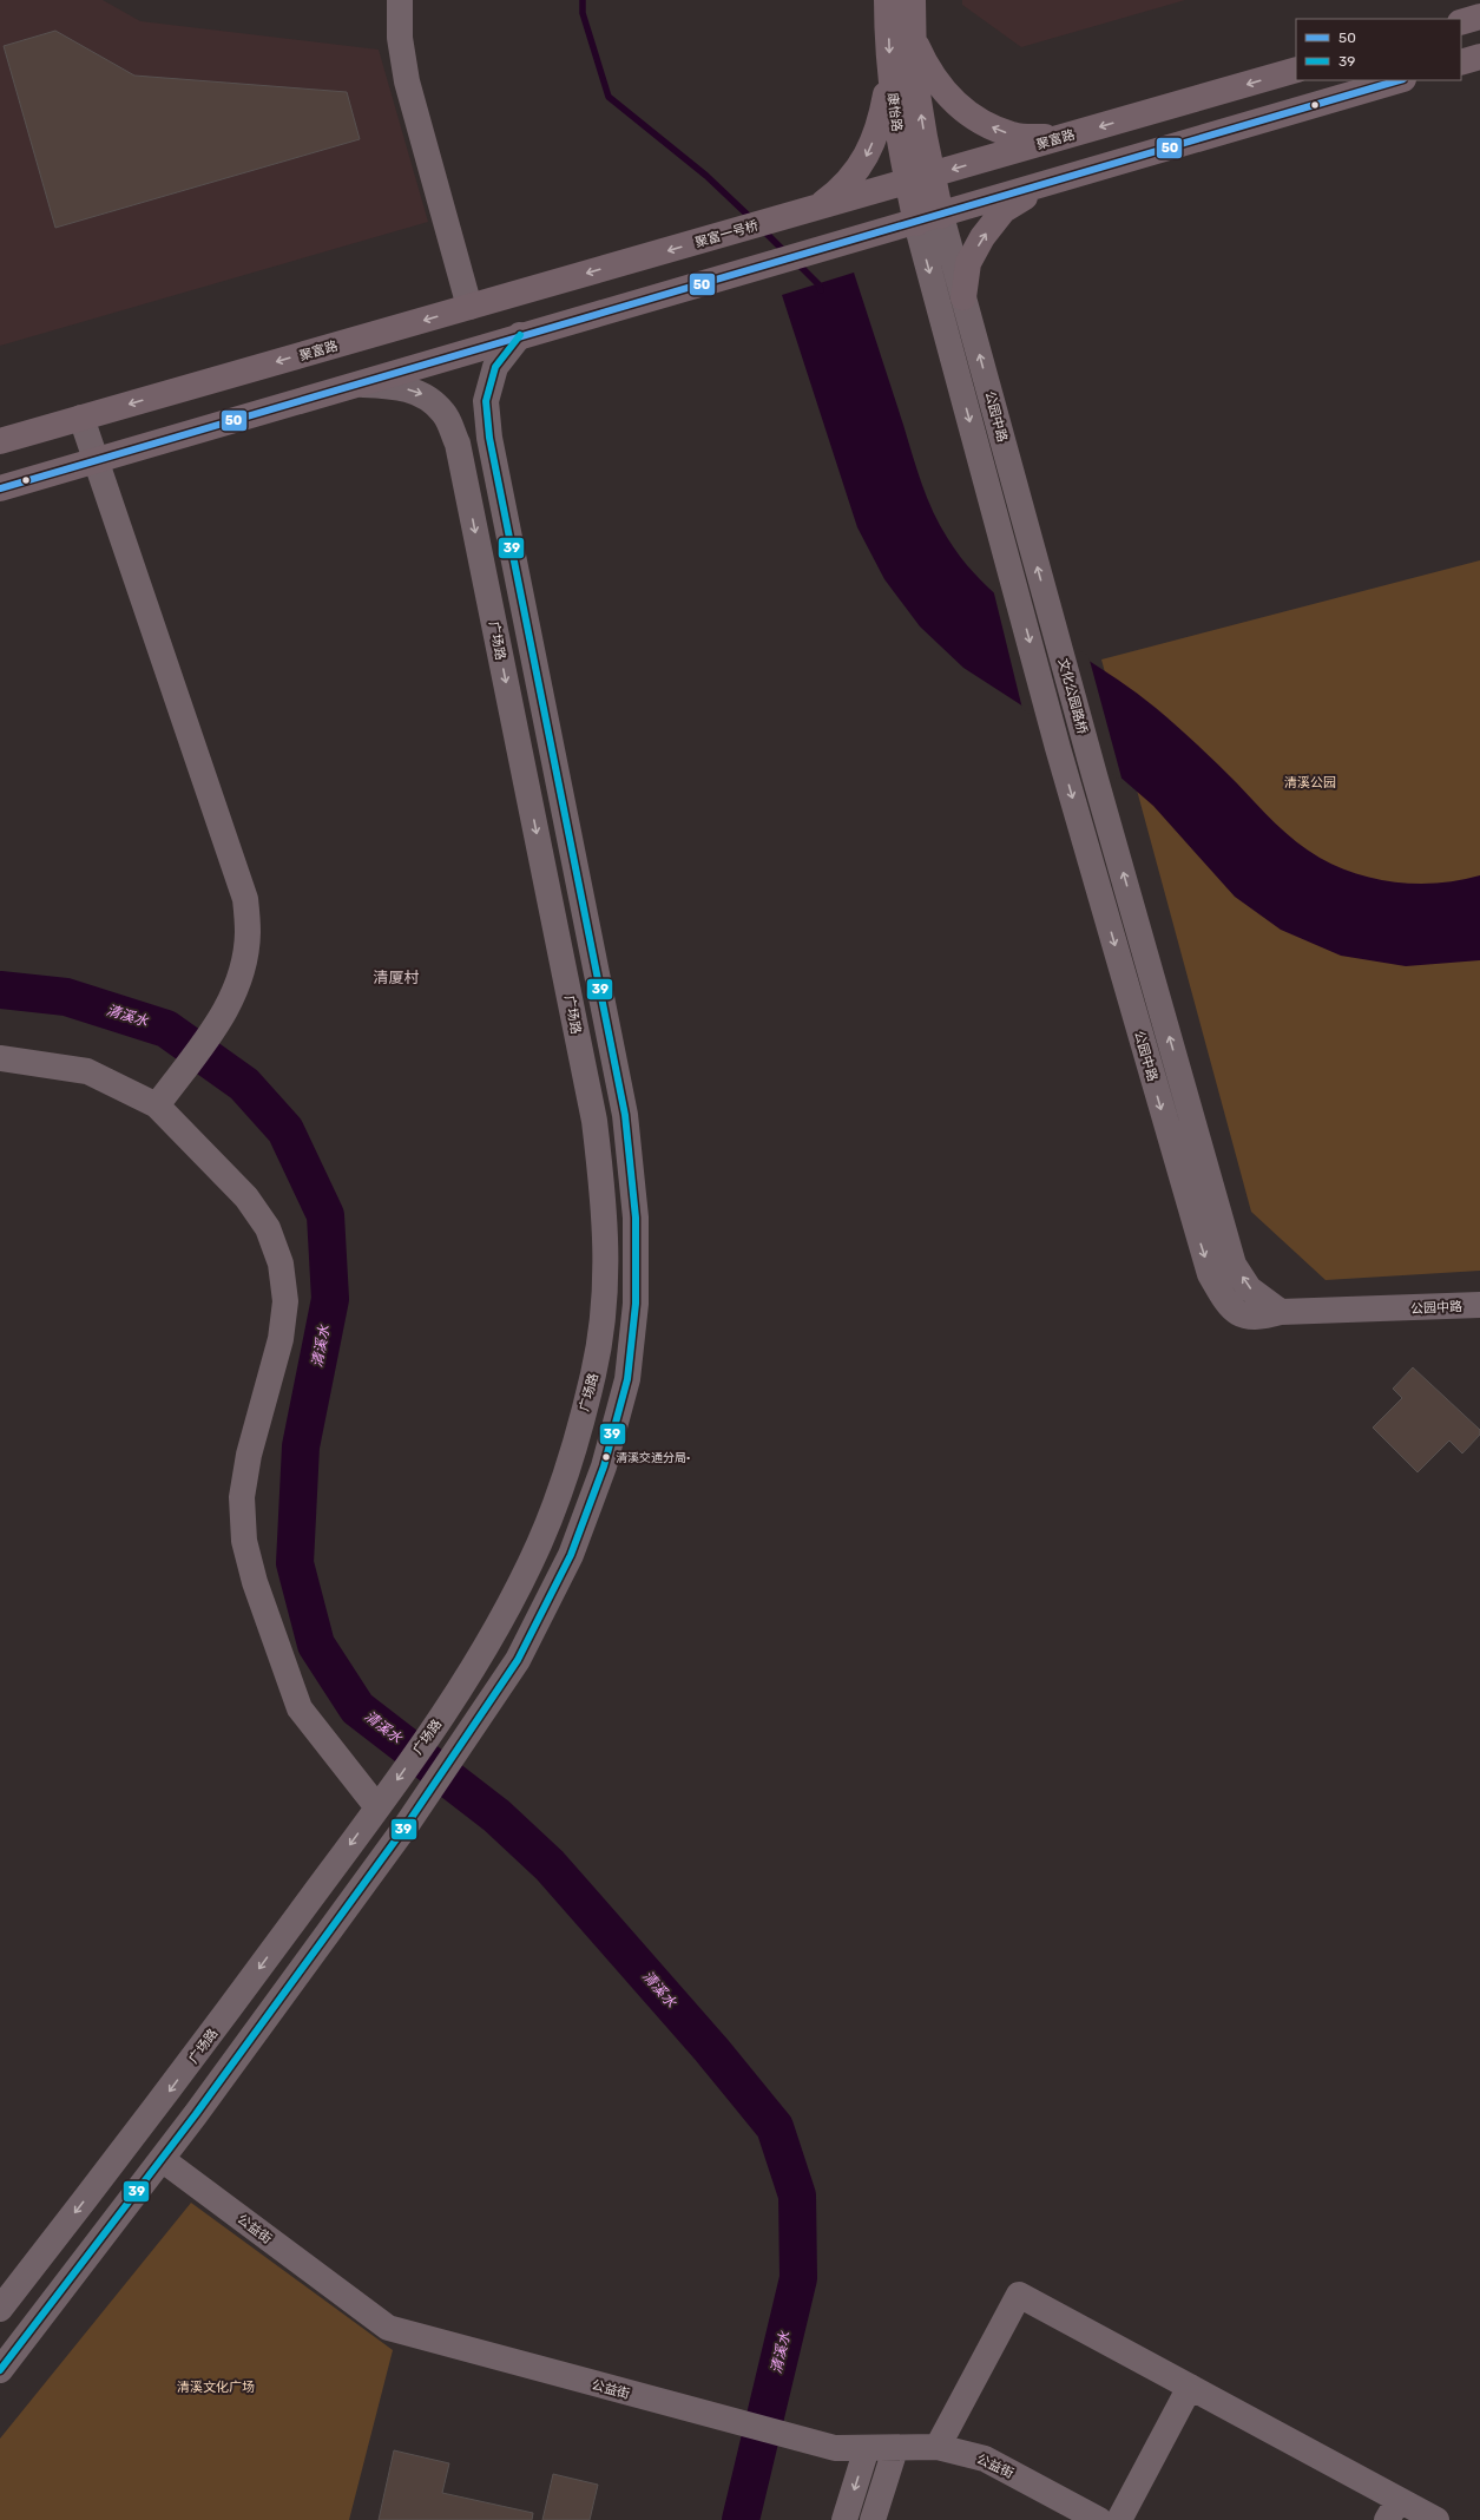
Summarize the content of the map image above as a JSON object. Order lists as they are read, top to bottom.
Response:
{
  "streets": {
    "main road": ["康怡路", "聚富路", "聚富一号桥"],
    "street": [
      "公园中路",
      "广场路",
      "文化公园路桥",
      "公益街"
    ]
  },
  "crossings": [
    ["康怡路", "聚富路"],
    ["康怡路", "公园中路"],
    ["聚富路", "聚富一号桥"],
    ["公园中路", "文化公园路桥"]
  ],
  "districts": ["清厦村"],
  "water": ["清溪水"],
  "parks": ["清溪公园", "清溪文化广场"],
  "places": ["清溪交通分局·"],
  "lines": ["transit line 50", "transit line 39"],
  "legend": ["50", "39"]
}
